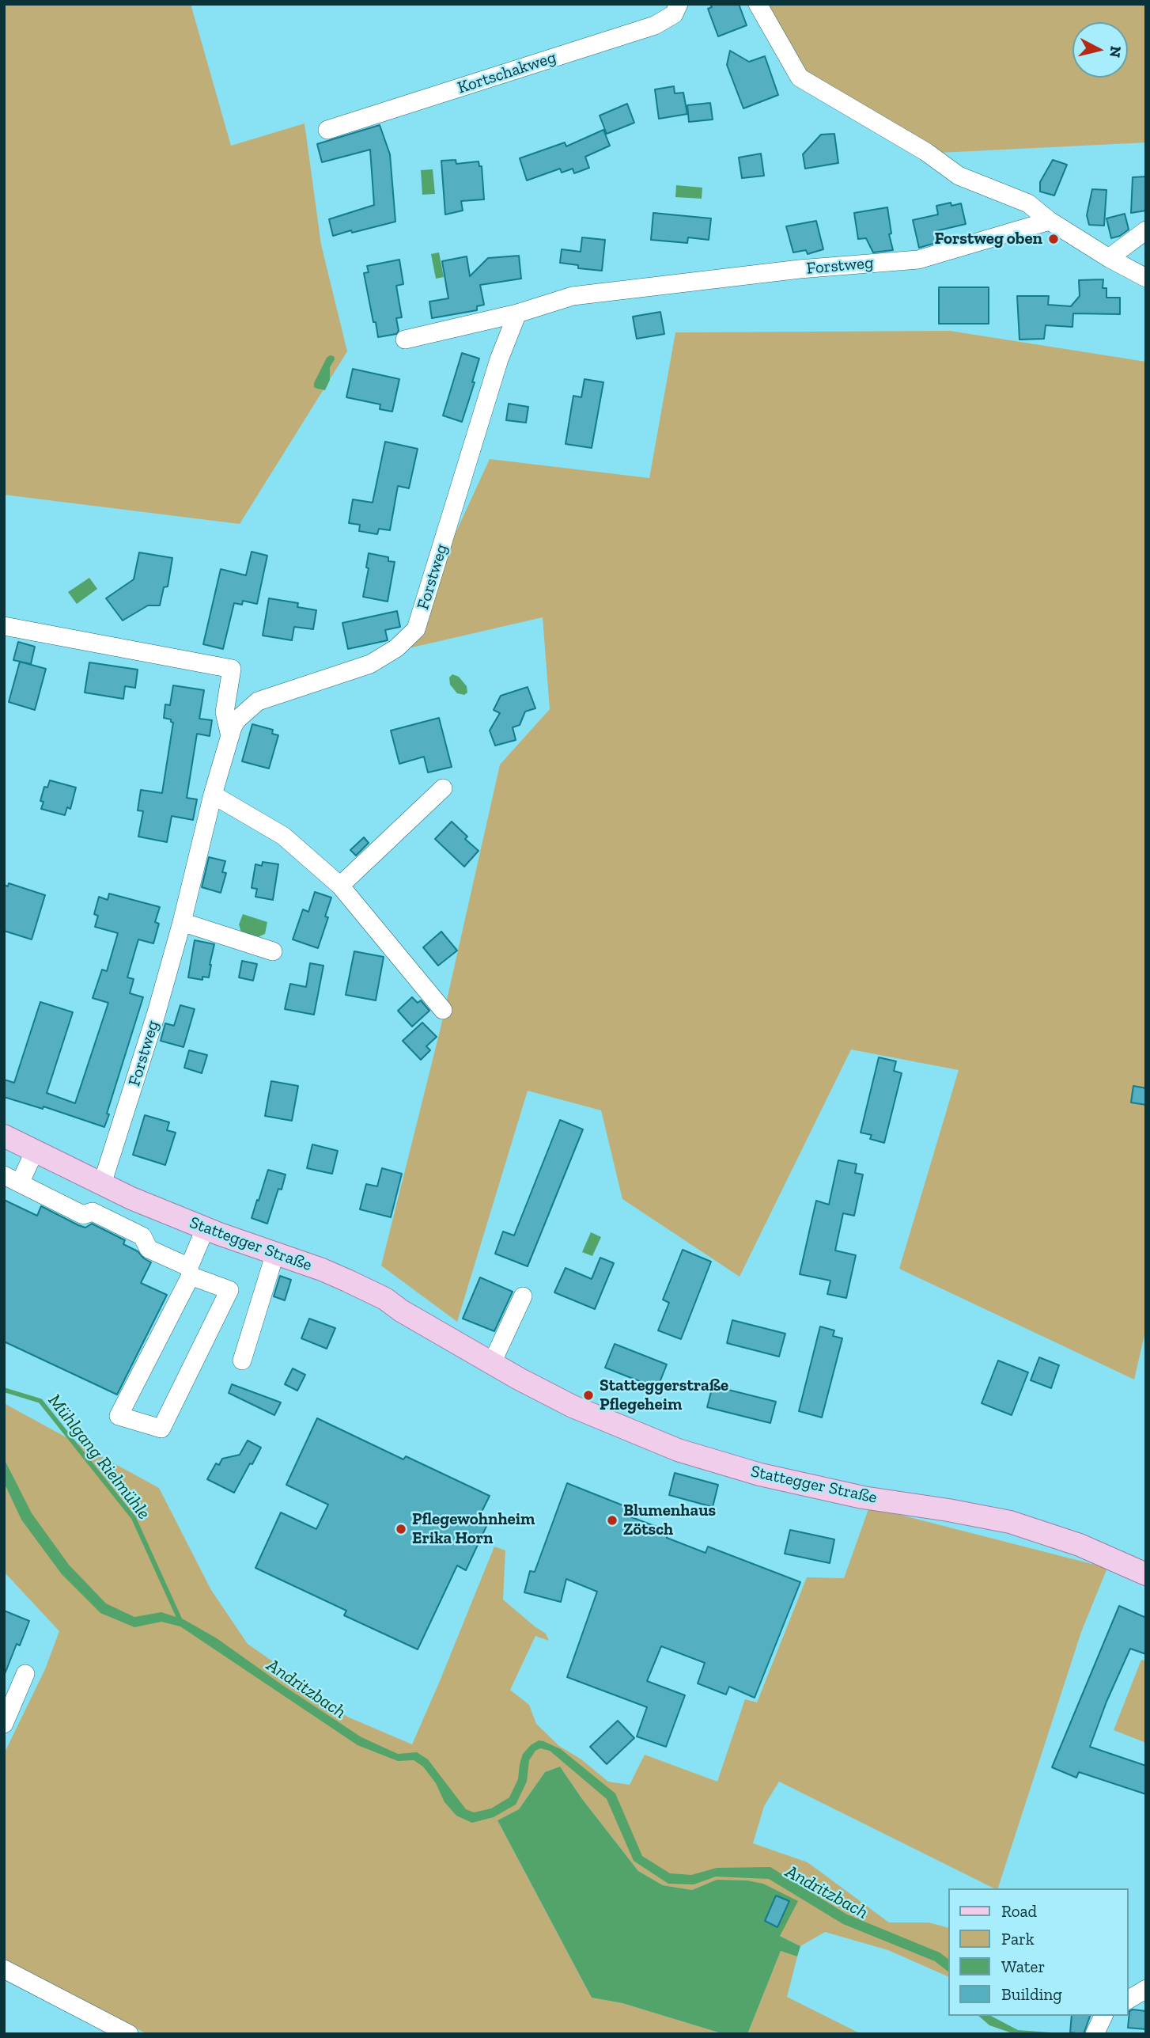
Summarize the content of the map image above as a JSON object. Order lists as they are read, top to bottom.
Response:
{
  "streets": {
    "main road": ["Stattegger Straße"],
    "street": ["Kortschakweg", "Forstweg"]
  },
  "crossings": [
    ["Forstweg", "Stattegger Straße"]
  ],
  "water": ["Mühlgang Rielmühle", "Andritzbach"],
  "places": [
    "Forstweg oben",
    "Statteggerstraße Pflegeheim",
    "Blumenhaus Zötsch",
    "Pflegewohnheim Erika Horn"
  ],
  "legend": [
    "Road",
    "Park",
    "Water",
    "Building"
  ],
  "north": "right"
}
